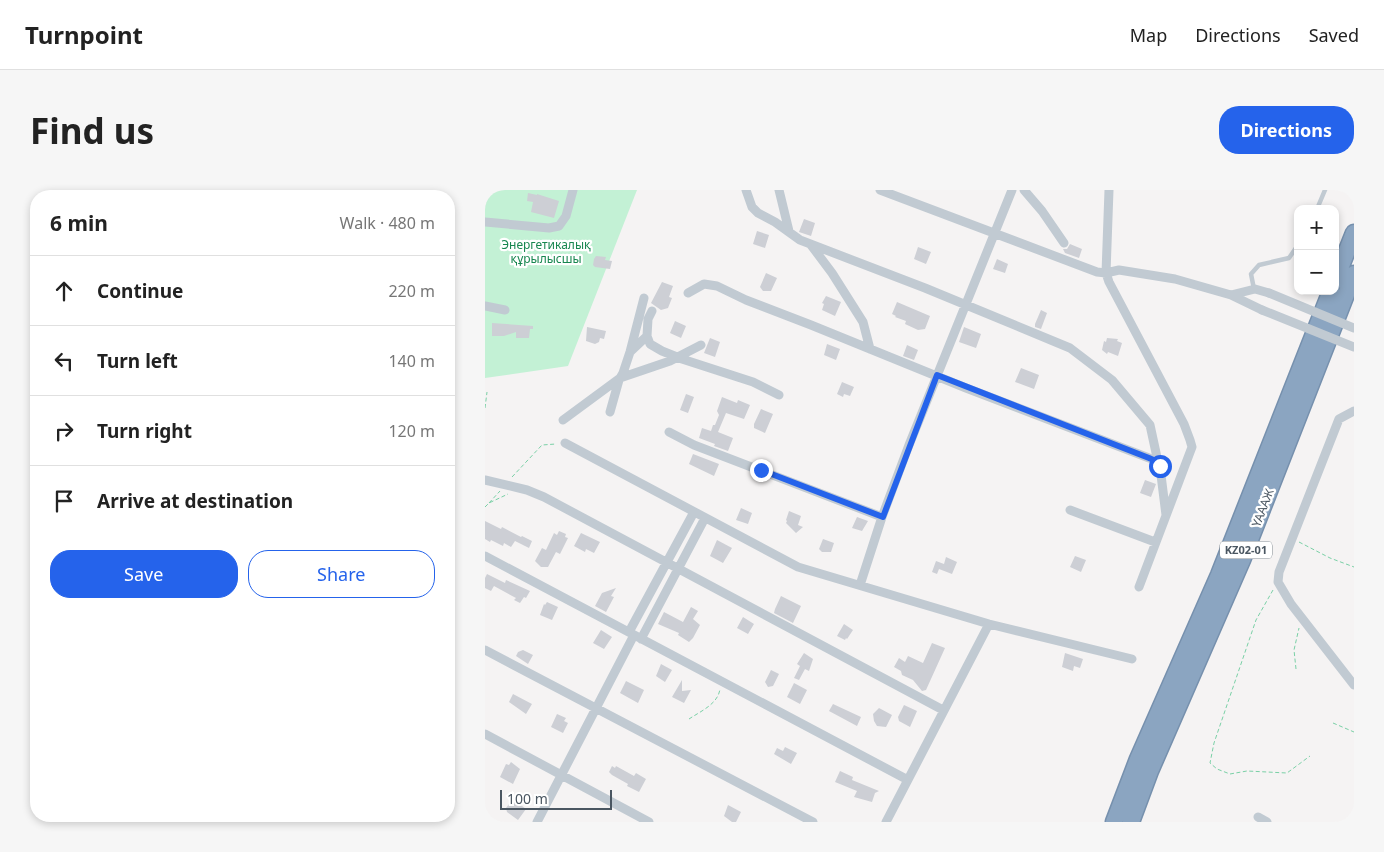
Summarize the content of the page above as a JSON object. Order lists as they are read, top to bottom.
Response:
{
  "streets": {
    "highway": ["ҮАААЖ", "KZ02-01"]
  },
  "parks": ["Энергетикалық құрылысшы"],
  "scale_bar": "100 m",
  "page": {
    "header": "Turnpoint",
    "nav": ["Map", "Directions", "Saved"],
    "buttons": [
      "Directions",
      ["Save", "Share"]
    ],
    "title": "Find us",
    "heading": ["6 min", "Walk · 480 m"],
    "map_buttons": ["+", "−"],
    "list": [
      ["Continue", "220 m"],
      ["Turn left", "140 m"],
      ["Turn right", "120 m"],
      "Arrive at destination"
    ],
    "scale": "100 m"
  }
}
